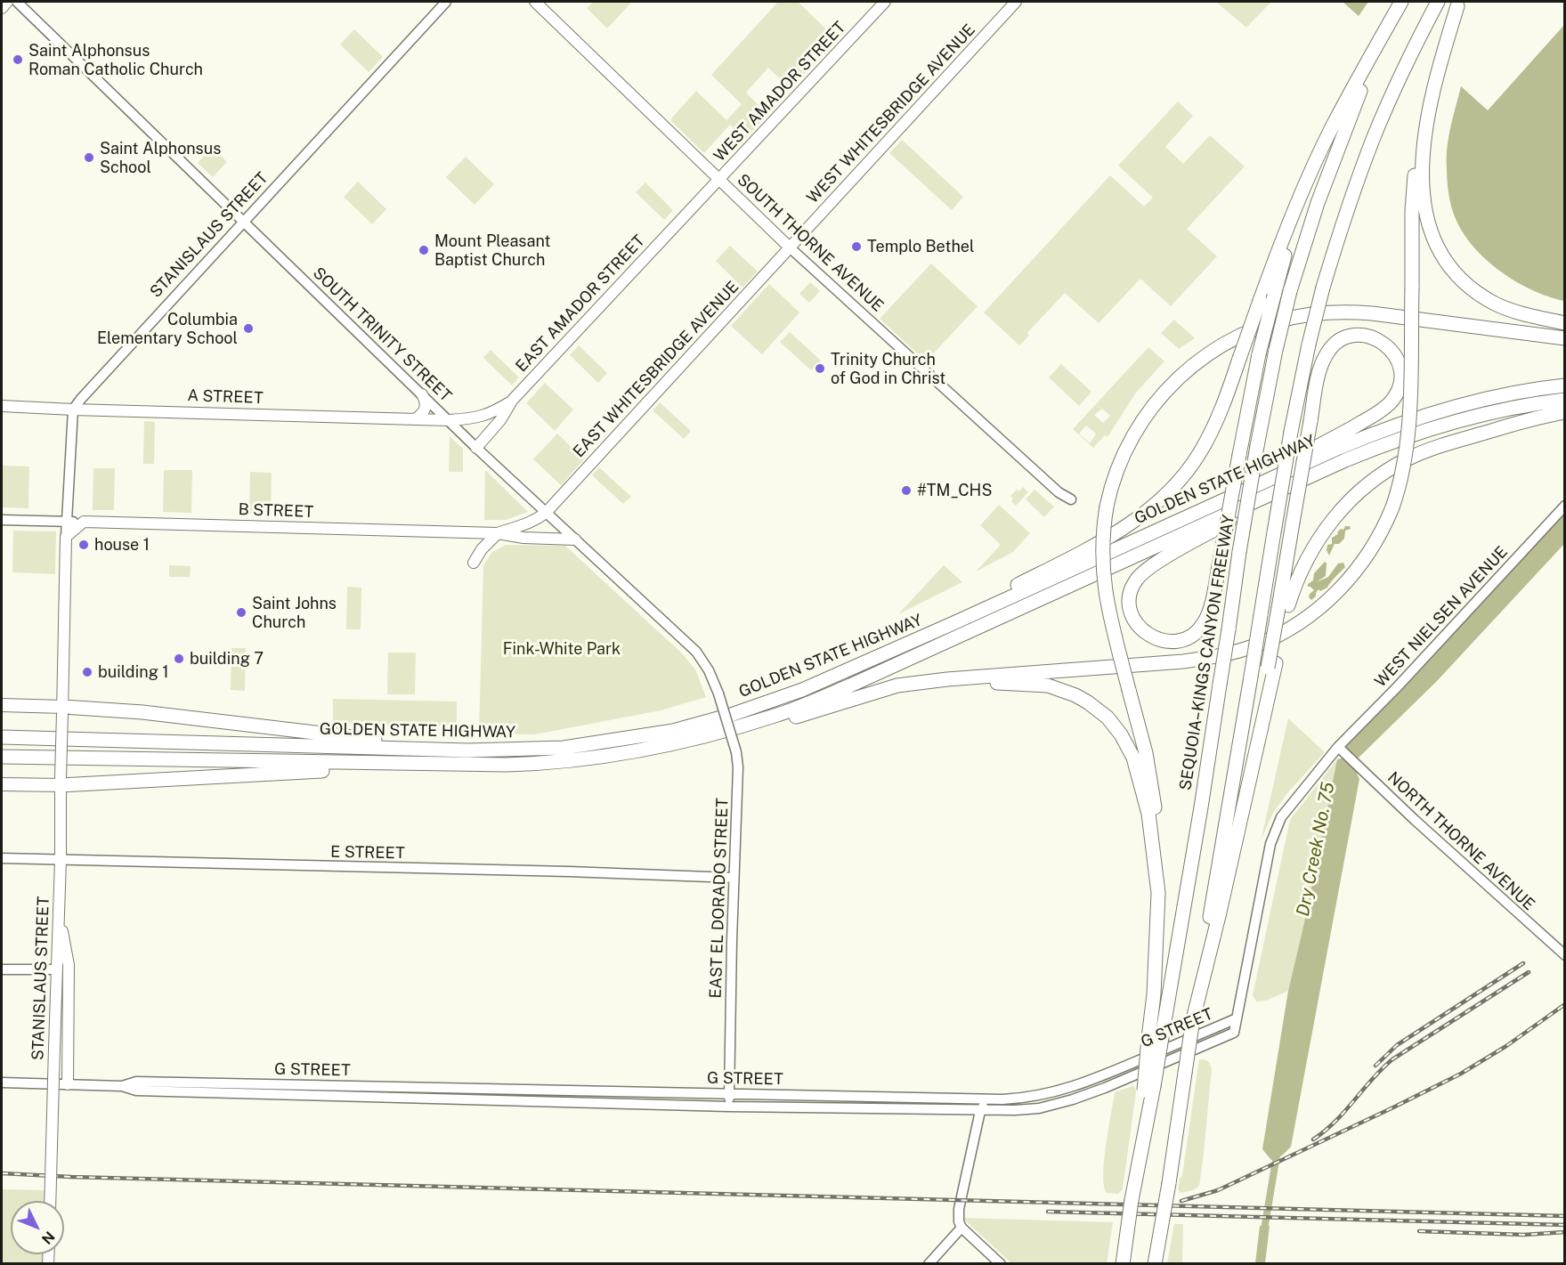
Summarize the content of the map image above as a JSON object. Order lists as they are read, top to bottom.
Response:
{
  "streets": {
    "highway": ["GOLDEN STATE HIGHWAY", "SEQUOIA–KINGS CANYON FREEWAY"],
    "main road": [
      "WEST AMADOR STREET",
      "WEST WHITESBRIDGE AVENUE",
      "STANISLAUS STREET",
      "SOUTH THORNE AVENUE",
      "EAST AMADOR STREET",
      "EAST WHITESBRIDGE AVENUE",
      "A STREET",
      "B STREET"
    ],
    "street": [
      "SOUTH TRINITY STREET",
      "WEST NIELSEN AVENUE",
      "NORTH THORNE AVENUE",
      "E STREET",
      "EAST EL DORADO STREET",
      "G STREET"
    ]
  },
  "crossings": [
    ["WEST AMADOR STREET", "SOUTH THORNE AVENUE"],
    ["WEST AMADOR STREET", "EAST AMADOR STREET"],
    ["WEST WHITESBRIDGE AVENUE", "SOUTH THORNE AVENUE"],
    ["WEST WHITESBRIDGE AVENUE", "EAST WHITESBRIDGE AVENUE"],
    ["STANISLAUS STREET", "SOUTH TRINITY STREET"],
    ["STANISLAUS STREET", "A STREET"],
    ["STANISLAUS STREET", "E STREET"],
    ["SOUTH THORNE AVENUE", "EAST AMADOR STREET"],
    ["SOUTH THORNE AVENUE", "EAST WHITESBRIDGE AVENUE"],
    ["EAST AMADOR STREET", "SOUTH TRINITY STREET"],
    ["EAST AMADOR STREET", "A STREET"],
    ["SOUTH TRINITY STREET", "EAST WHITESBRIDGE AVENUE"],
    ["SOUTH TRINITY STREET", "A STREET"],
    ["SOUTH TRINITY STREET", "B STREET"],
    ["SOUTH TRINITY STREET", "EAST EL DORADO STREET"],
    ["EAST WHITESBRIDGE AVENUE", "B STREET"],
    ["WEST NIELSEN AVENUE", "NORTH THORNE AVENUE"],
    ["WEST NIELSEN AVENUE", "G STREET"],
    ["E STREET", "EAST EL DORADO STREET"],
    ["EAST EL DORADO STREET", "G STREET"]
  ],
  "water": ["Dry Creek No. 75"],
  "parks": ["Fink-White Park"],
  "places": [
    "Saint Alphonsus Roman Catholic Church",
    "Saint Alphonsus School",
    "Templo Bethel",
    "Mount Pleasant Baptist Church",
    "Columbia Elementary School",
    "Trinity Church of God in Christ",
    "#TM_CHS",
    "house 1",
    "Saint Johns Church",
    "building 7",
    "building 1"
  ],
  "north": "bottom right"
}
